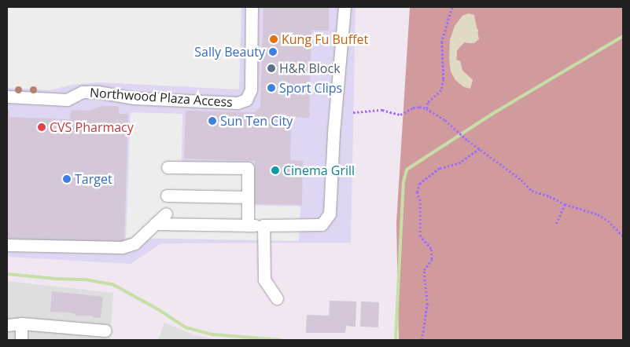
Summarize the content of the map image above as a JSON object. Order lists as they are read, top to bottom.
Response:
{
  "streets": {
    "street": ["Northwood Plaza Access"]
  },
  "places": [
    "Kung Fu Buffet",
    "Sally Beauty",
    "H&R Block",
    "Sport Clips",
    "Sun Ten City",
    "CVS Pharmacy",
    "Cinema Grill",
    "Target"
  ]
}
